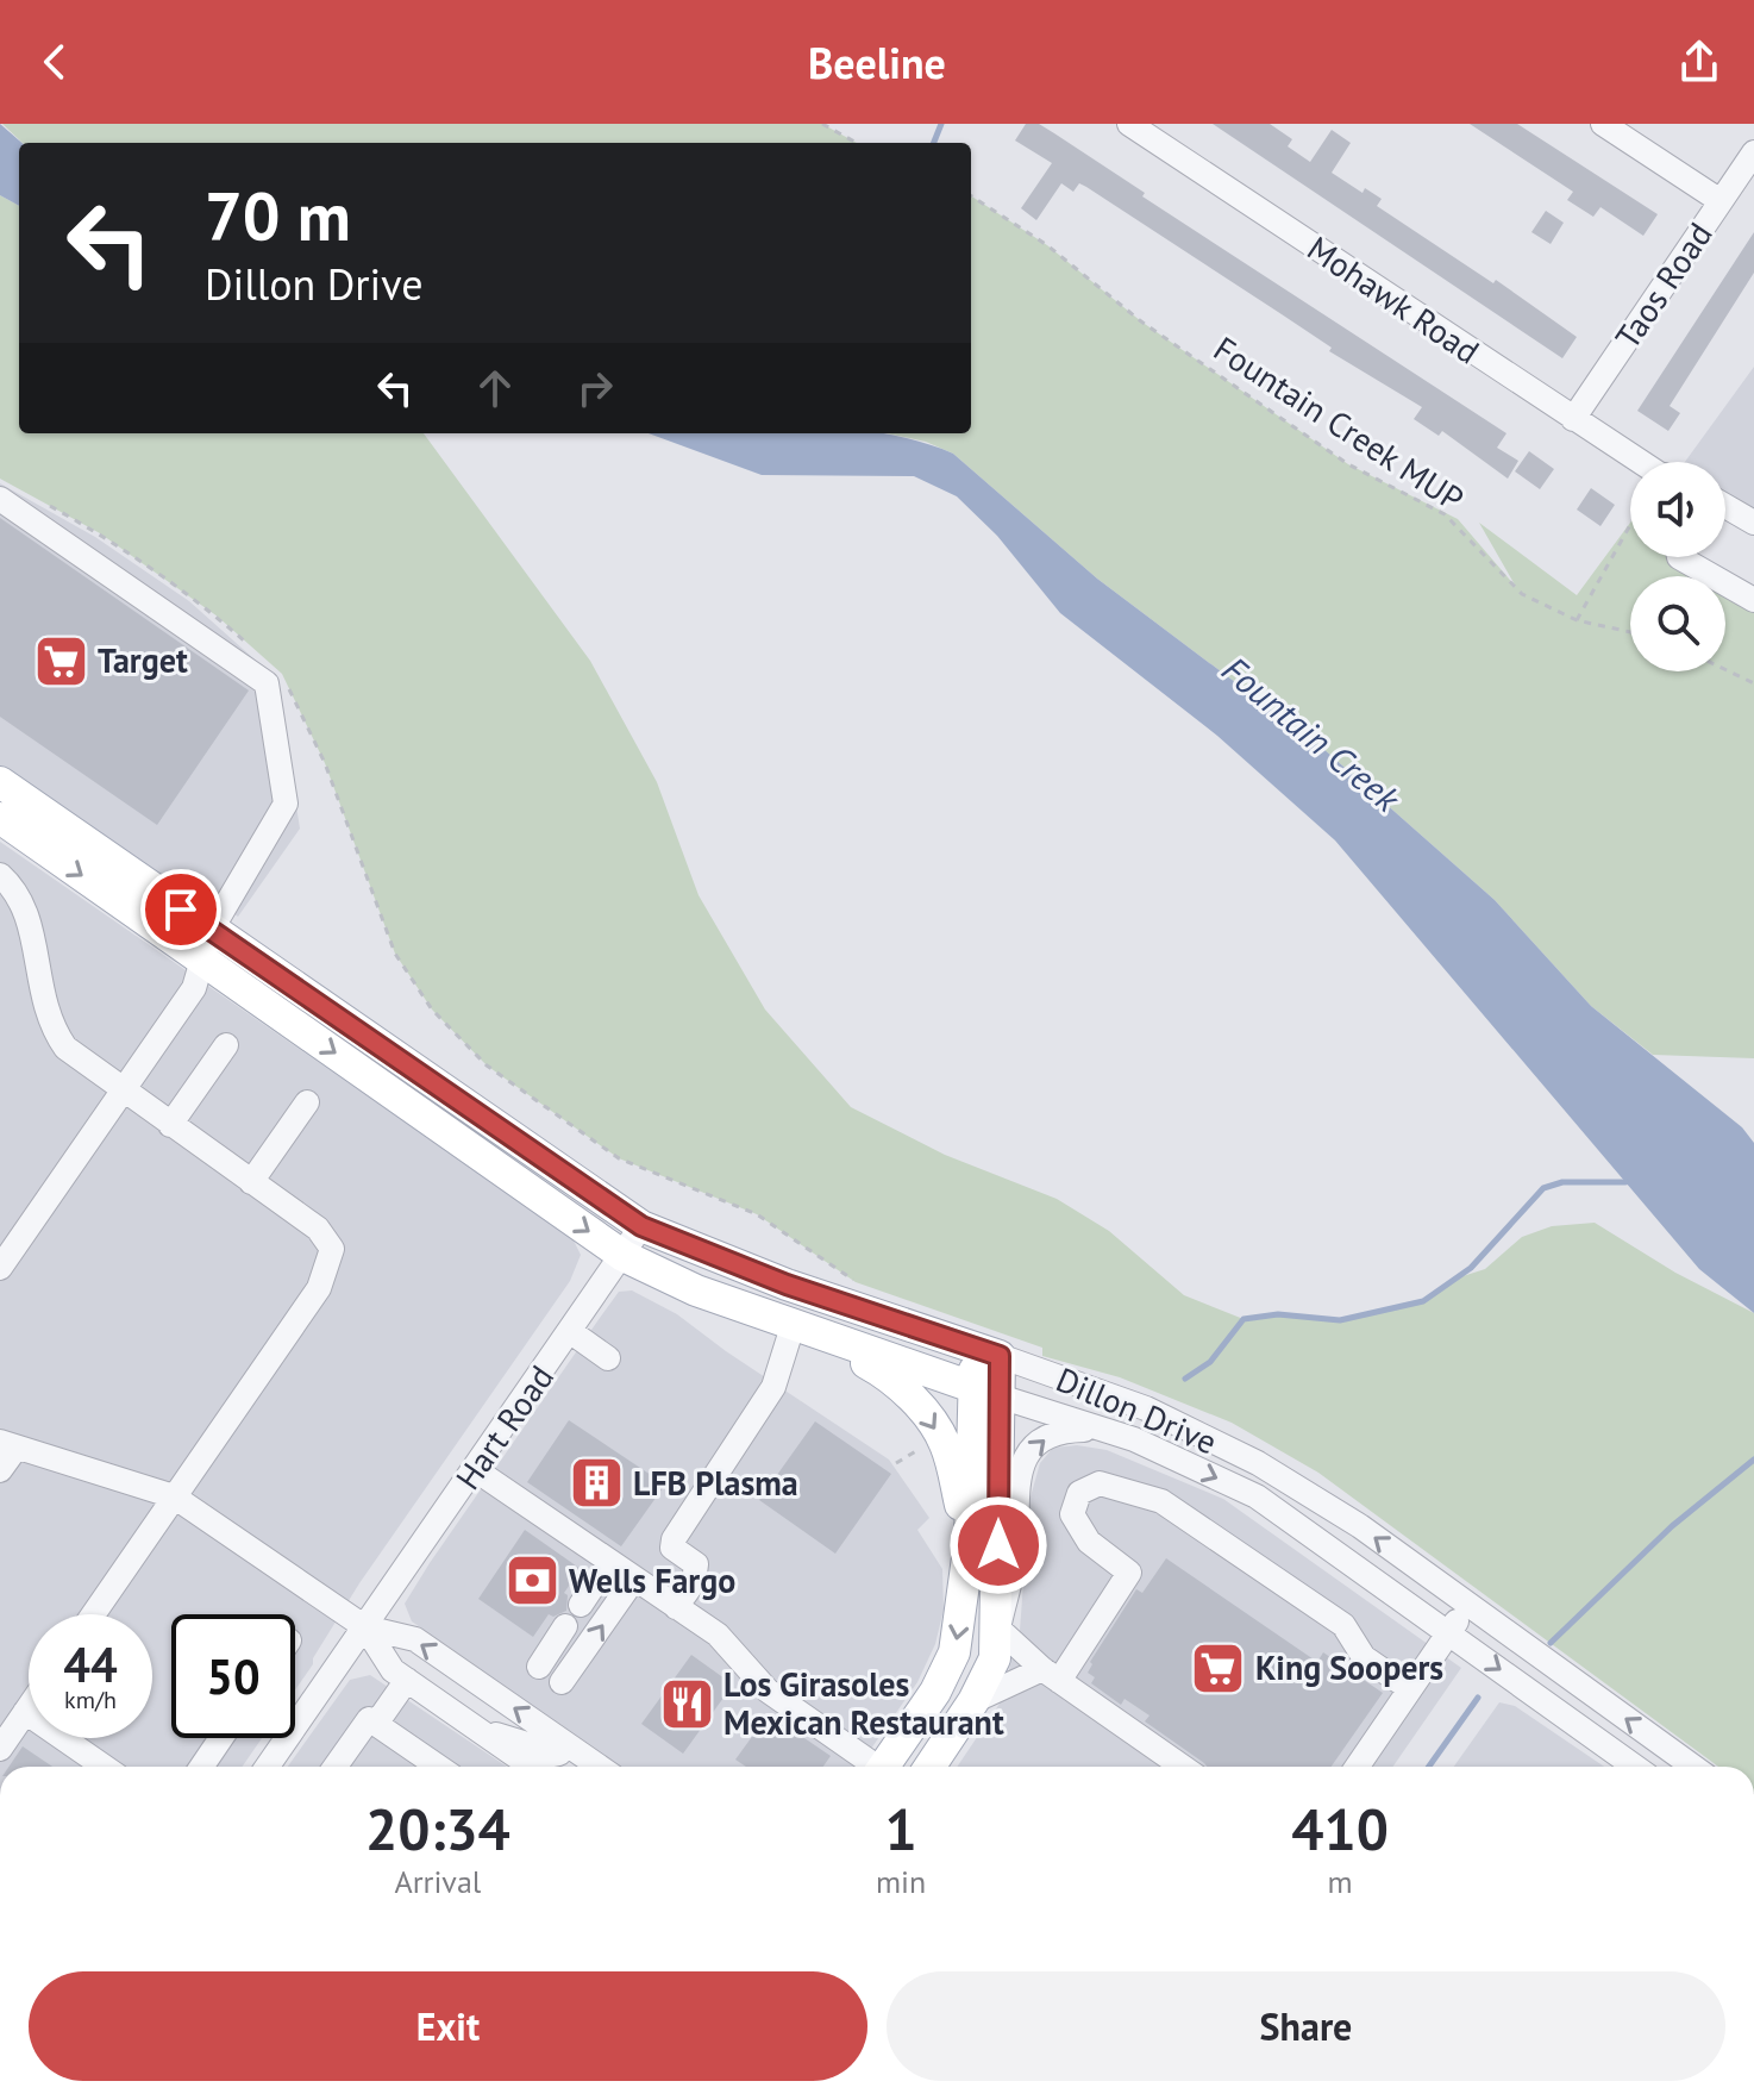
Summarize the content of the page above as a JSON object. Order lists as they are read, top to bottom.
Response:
{
  "streets": {
    "main road": ["Dillon Drive"],
    "street": ["Taos Road", "Mohawk Road", "Hart Road"],
    "path": ["Fountain Creek MUP"]
  },
  "crossings": [
    ["Taos Road", "Mohawk Road"],
    ["Dillon Drive", "Hart Road"]
  ],
  "water": ["Fountain Creek"],
  "places": {
    "supermarket": ["Target", "King Soopers"],
    "building": ["LFB Plasma"],
    "bank": ["Wells Fargo"],
    "restaurant": ["Los Girasoles Mexican Restaurant"]
  },
  "page": {
    "header": "Beeline",
    "turn": ["70 m", "Dillon Drive"],
    "speed": "44 km/h",
    "limit": "50",
    "eta": [
      "20:34",
      "Arrival",
      "1",
      "min",
      "410",
      "m"
    ],
    "buttons": ["Exit", "Share"]
  }
}
